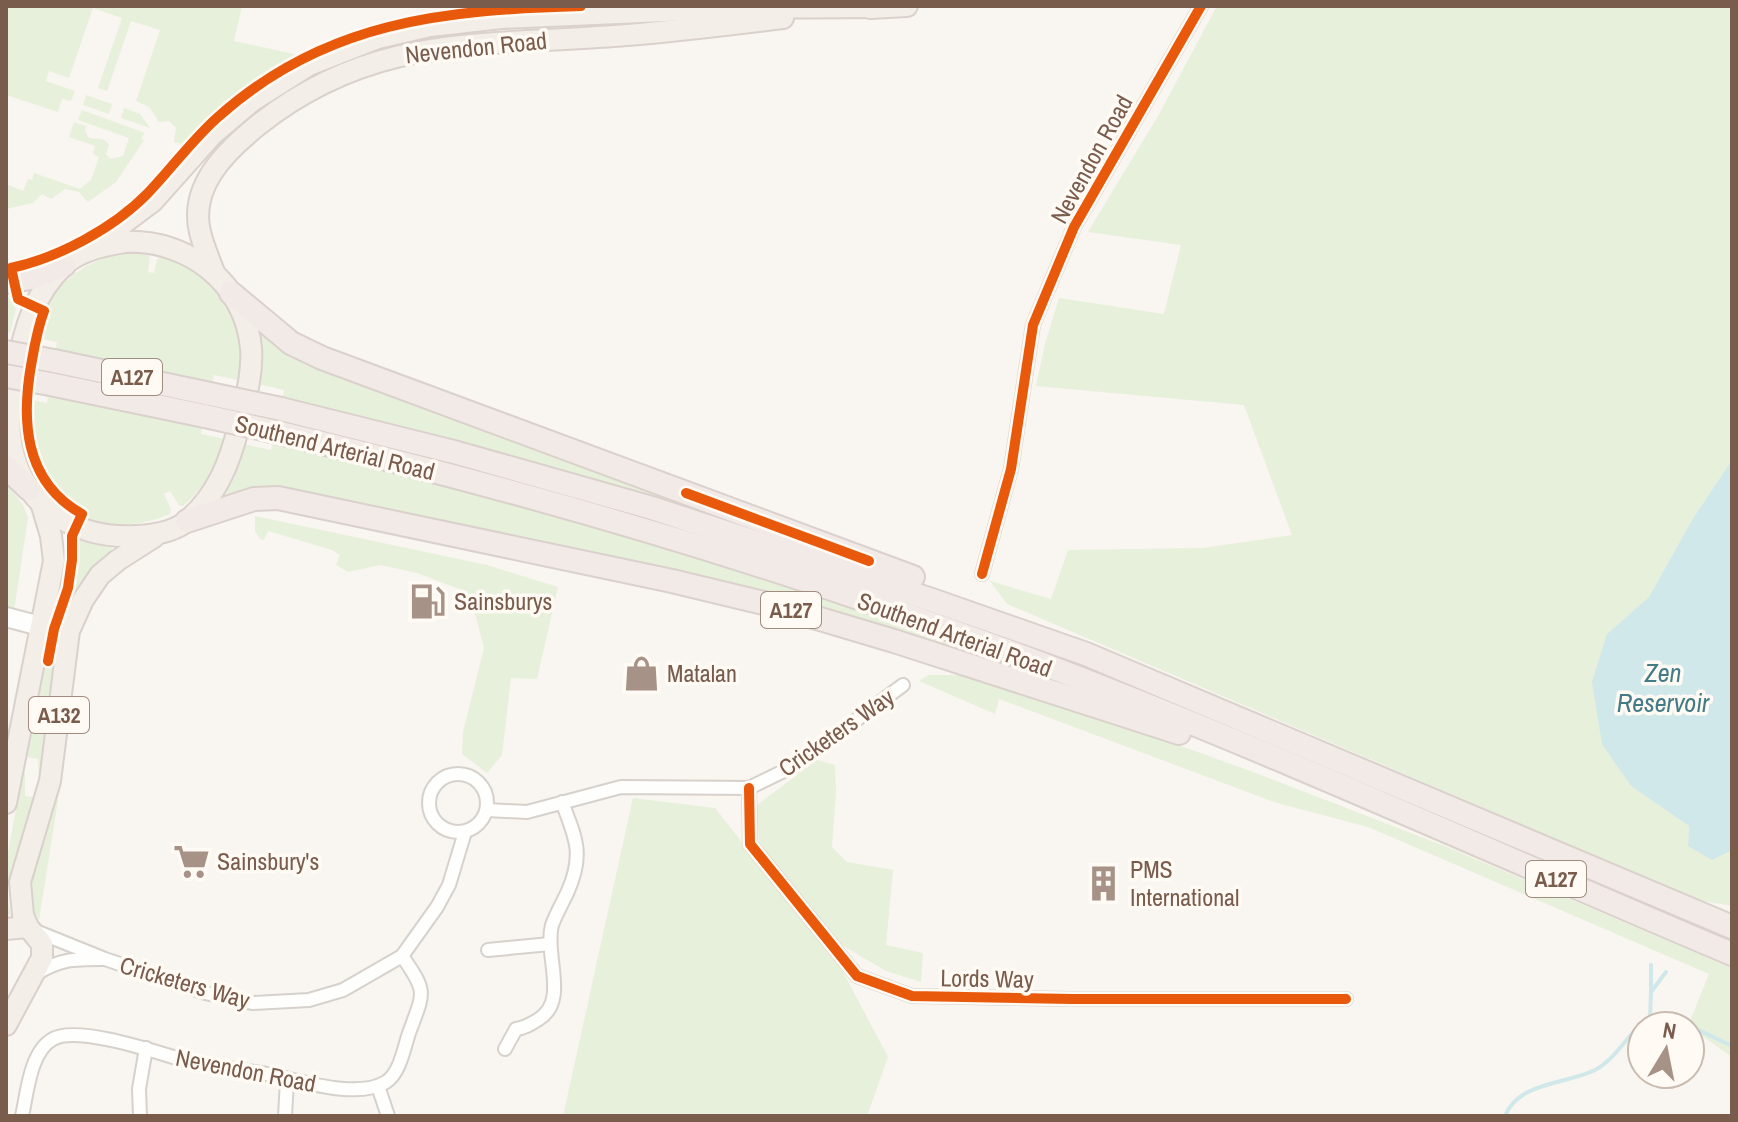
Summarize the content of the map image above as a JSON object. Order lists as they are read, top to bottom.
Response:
{
  "streets": {
    "highway": ["A127", "Southend Arterial Road"],
    "main road": ["Nevendon Road", "A132"],
    "street": ["Cricketers Way", "Lords Way"]
  },
  "crossings": [
    ["Nevendon Road", "A127"],
    ["Nevendon Road", "A132"],
    ["A127", "Southend Arterial Road"],
    ["A127", "A132"],
    ["A132", "Cricketers Way"],
    ["Cricketers Way", "Lords Way"]
  ],
  "water": ["Zen Reservoir"],
  "places": {
    "fuel station": ["Sainsburys"],
    "shop": ["Matalan"],
    "supermarket": ["Sainsbury's"],
    "building": ["PMS International"]
  },
  "north": "top"
}
